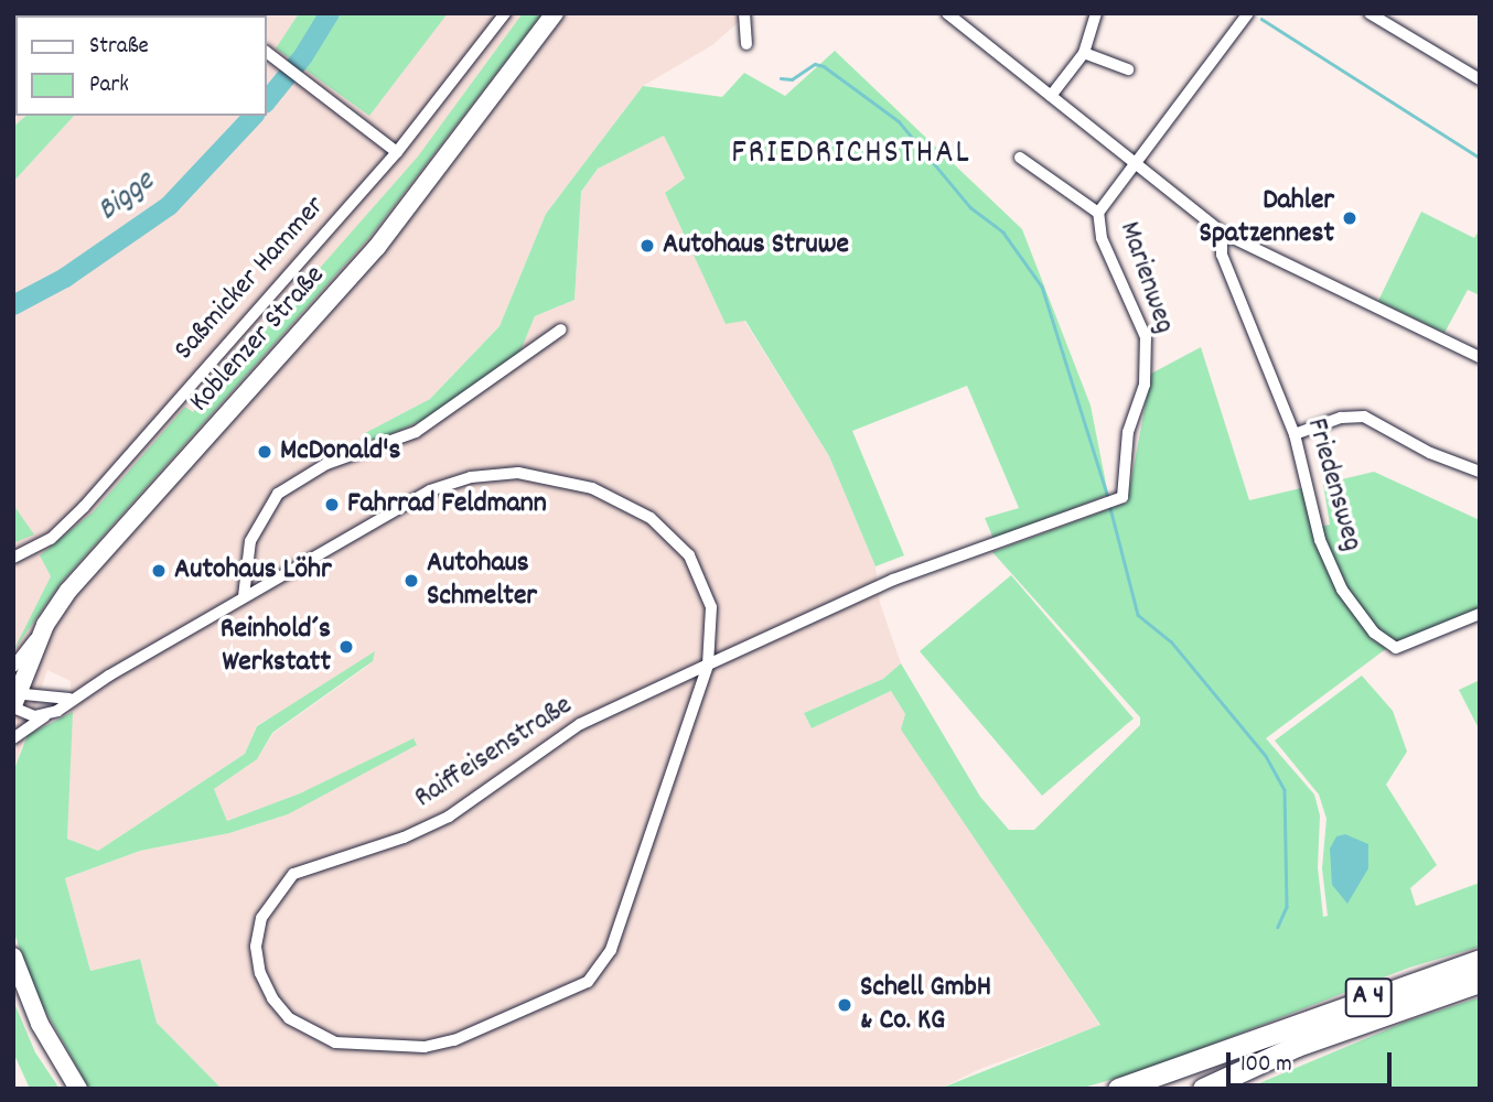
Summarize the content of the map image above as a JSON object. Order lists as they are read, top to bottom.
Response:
{
  "streets": {
    "highway": ["A 4"],
    "main road": ["Koblenzer Straße"],
    "street": [
      "Marienweg",
      "Saßmicker Hammer",
      "Friedensweg",
      "Raiffeisenstraße"
    ]
  },
  "crossings": [
    ["Marienweg", "Raiffeisenstraße"]
  ],
  "districts": ["FRIEDRICHSTHAL"],
  "water": ["Bigge"],
  "places": [
    "Dahler Spatzennest",
    "Autohaus Struwe",
    "McDonald's",
    "Fahrrad Feldmann",
    "Autohaus Löhr",
    "Autohaus Schmelter",
    "Reinhold´s Werkstatt",
    "Schell GmbH & Co. KG"
  ],
  "legend": ["Straße", "Park"],
  "scale_bar": "100 m"
}
